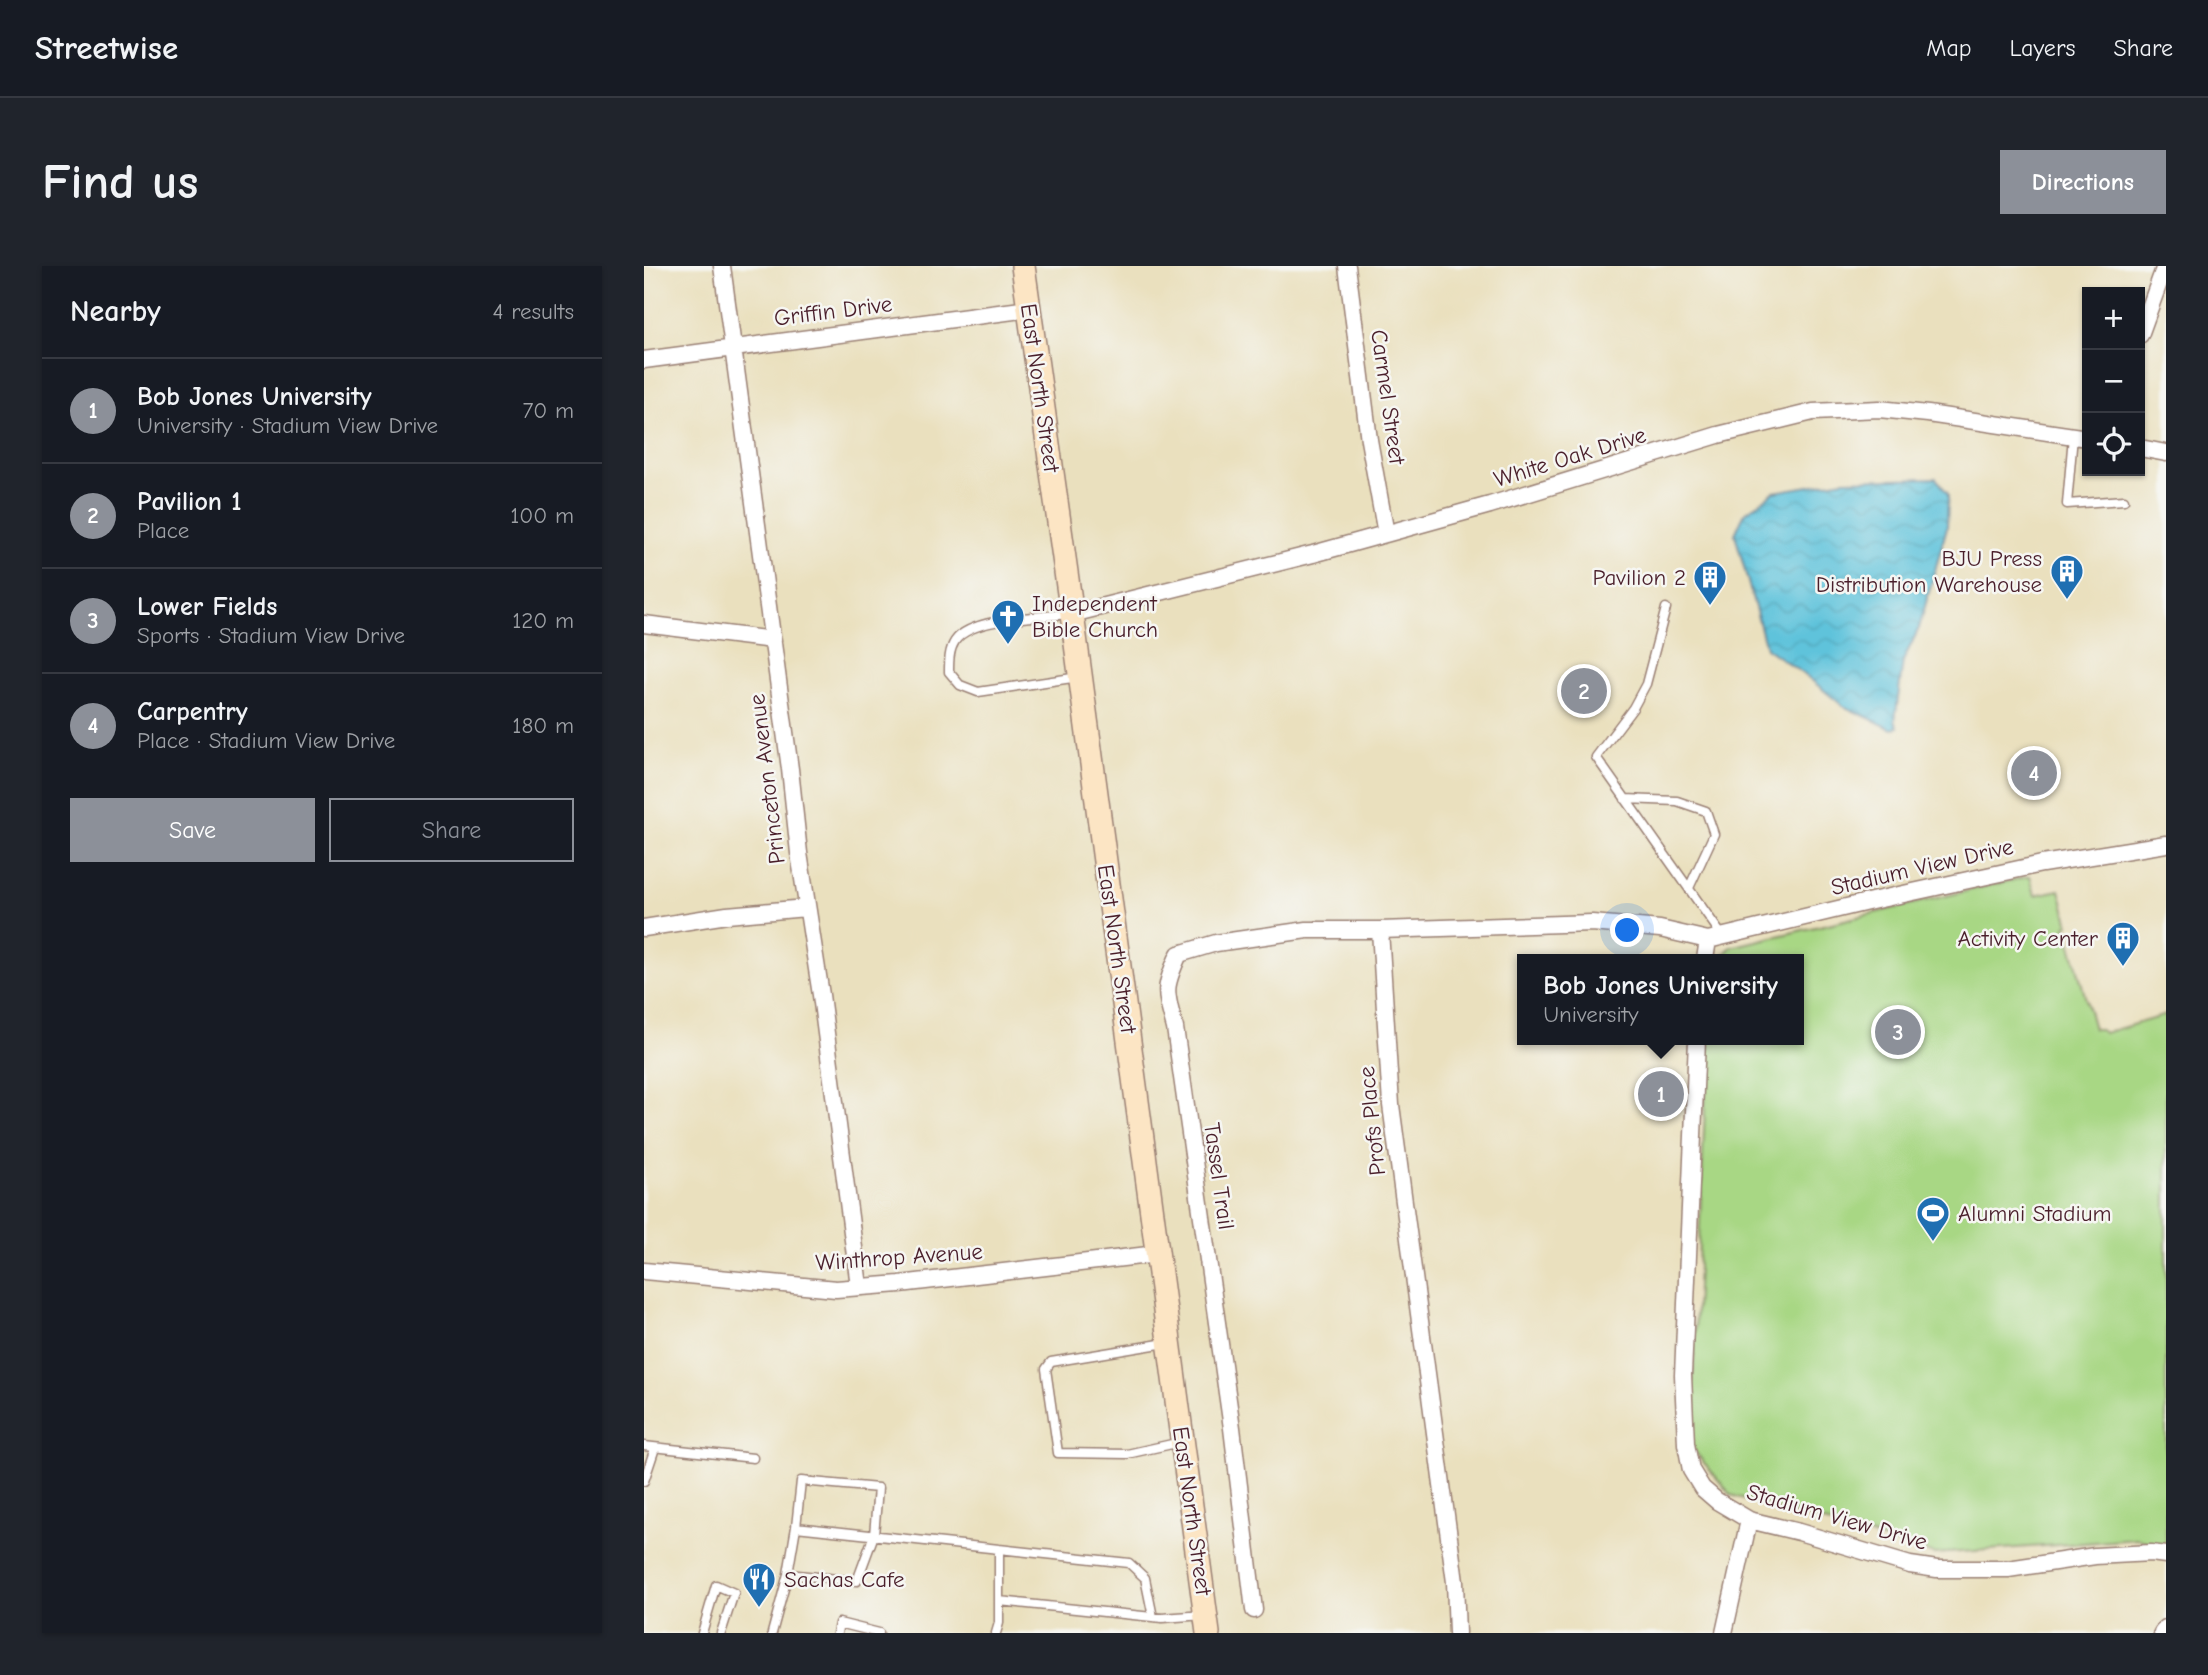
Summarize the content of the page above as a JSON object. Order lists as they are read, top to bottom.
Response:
{
  "streets": {
    "main road": ["East North Street"],
    "street": [
      "Griffin Drive",
      "Carmel Street",
      "White Oak Drive",
      "Princeton Avenue",
      "Stadium View Drive",
      "Profs Place",
      "Tassel Trail",
      "Winthrop Avenue"
    ]
  },
  "crossings": [
    ["Griffin Drive", "East North Street"],
    ["Griffin Drive", "Princeton Avenue"],
    ["East North Street", "White Oak Drive"],
    ["East North Street", "Winthrop Avenue"],
    ["Carmel Street", "White Oak Drive"],
    ["Princeton Avenue", "Winthrop Avenue"],
    ["Profs Place", "Tassel Trail"]
  ],
  "places": {
    "building": ["BJU Press Distribution Warehouse", "Pavilion 2", "Activity Center"],
    "church": ["Independent Bible Church"],
    "sports": ["Alumni Stadium"],
    "restaurant": ["Sachas Cafe"]
  },
  "page": {
    "header": "Streetwise",
    "nav": ["Map", "Layers", "Share"],
    "buttons": [
      "Directions",
      ["Save", "Share"]
    ],
    "title": "Find us",
    "heading": ["Nearby", "4 results"],
    "map_buttons": ["+", "−"],
    "list": [
      {
        "mark": "1",
        "name": "Bob Jones University",
        "note": "University · Stadium View Drive",
        "value": "70 m"
      },
      {
        "mark": "2",
        "name": "Pavilion 1",
        "note": "Place",
        "value": "100 m"
      },
      {
        "mark": "3",
        "name": "Lower Fields",
        "note": "Sports · Stadium View Drive",
        "value": "120 m"
      },
      {
        "mark": "4",
        "name": "Carpentry",
        "note": "Place · Stadium View Drive",
        "value": "180 m"
      }
    ],
    "pins": [
      "2",
      "4",
      "3",
      "1"
    ],
    "popup": ["Bob Jones University", "University"]
  }
}
